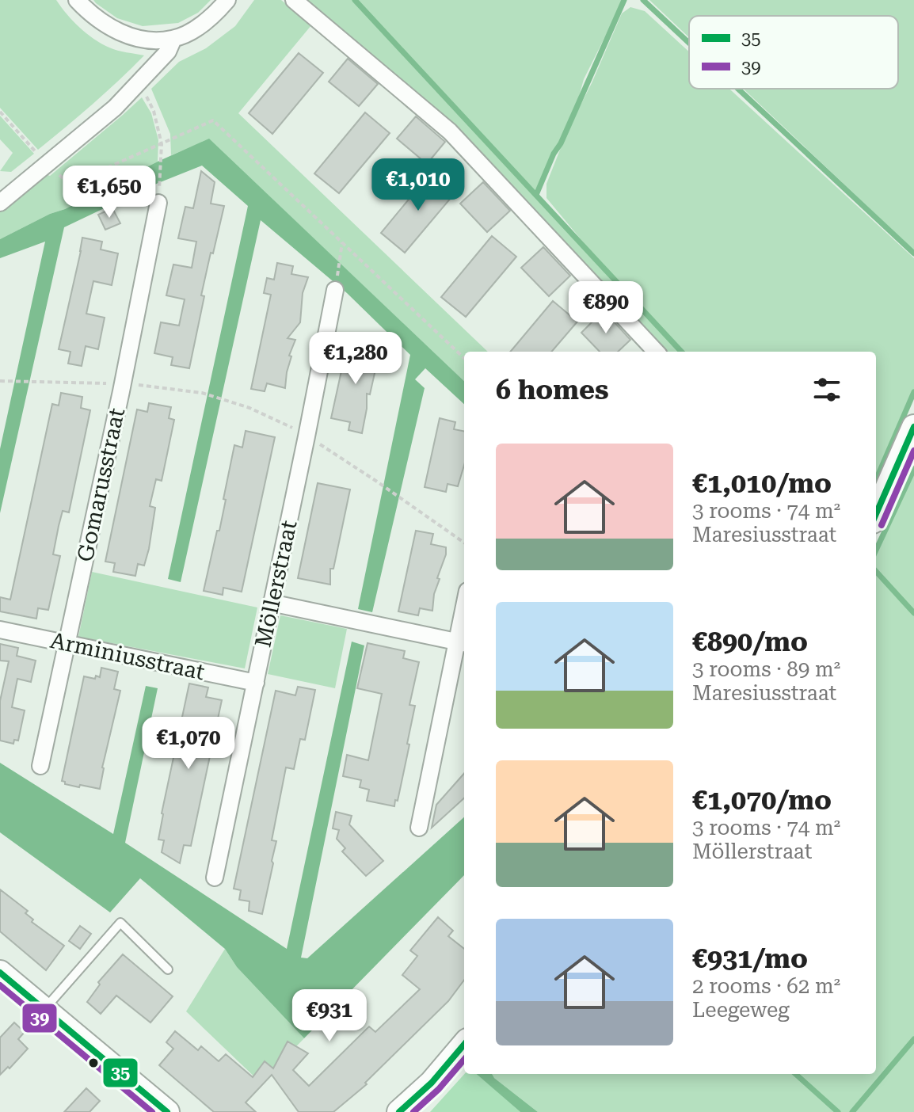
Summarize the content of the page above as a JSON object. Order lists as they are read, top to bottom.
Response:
{
  "streets": {
    "street": ["Gomarusstraat", "Möllerstraat", "Arminiusstraat"]
  },
  "crossings": [
    ["Gomarusstraat", "Arminiusstraat"],
    ["Möllerstraat", "Arminiusstraat"]
  ],
  "lines": ["transit line 35", "transit line 39"],
  "legend": ["35", "39"],
  "page": {
    "price": [
      "€1,010",
      "€1,650",
      "€890",
      "€1,280",
      "€1,070",
      "€931"
    ],
    "heading": "6 homes",
    "list": [
      {
        "name": "€1,010/mo",
        "note": "3 rooms · 74 m² · Maresiusstraat"
      },
      {
        "name": "€890/mo",
        "note": "3 rooms · 89 m² · Maresiusstraat"
      },
      {
        "name": "€1,070/mo",
        "note": "3 rooms · 74 m² · Möllerstraat"
      },
      {
        "name": "€931/mo",
        "note": "2 rooms · 62 m² · Leegeweg"
      }
    ]
  }
}
